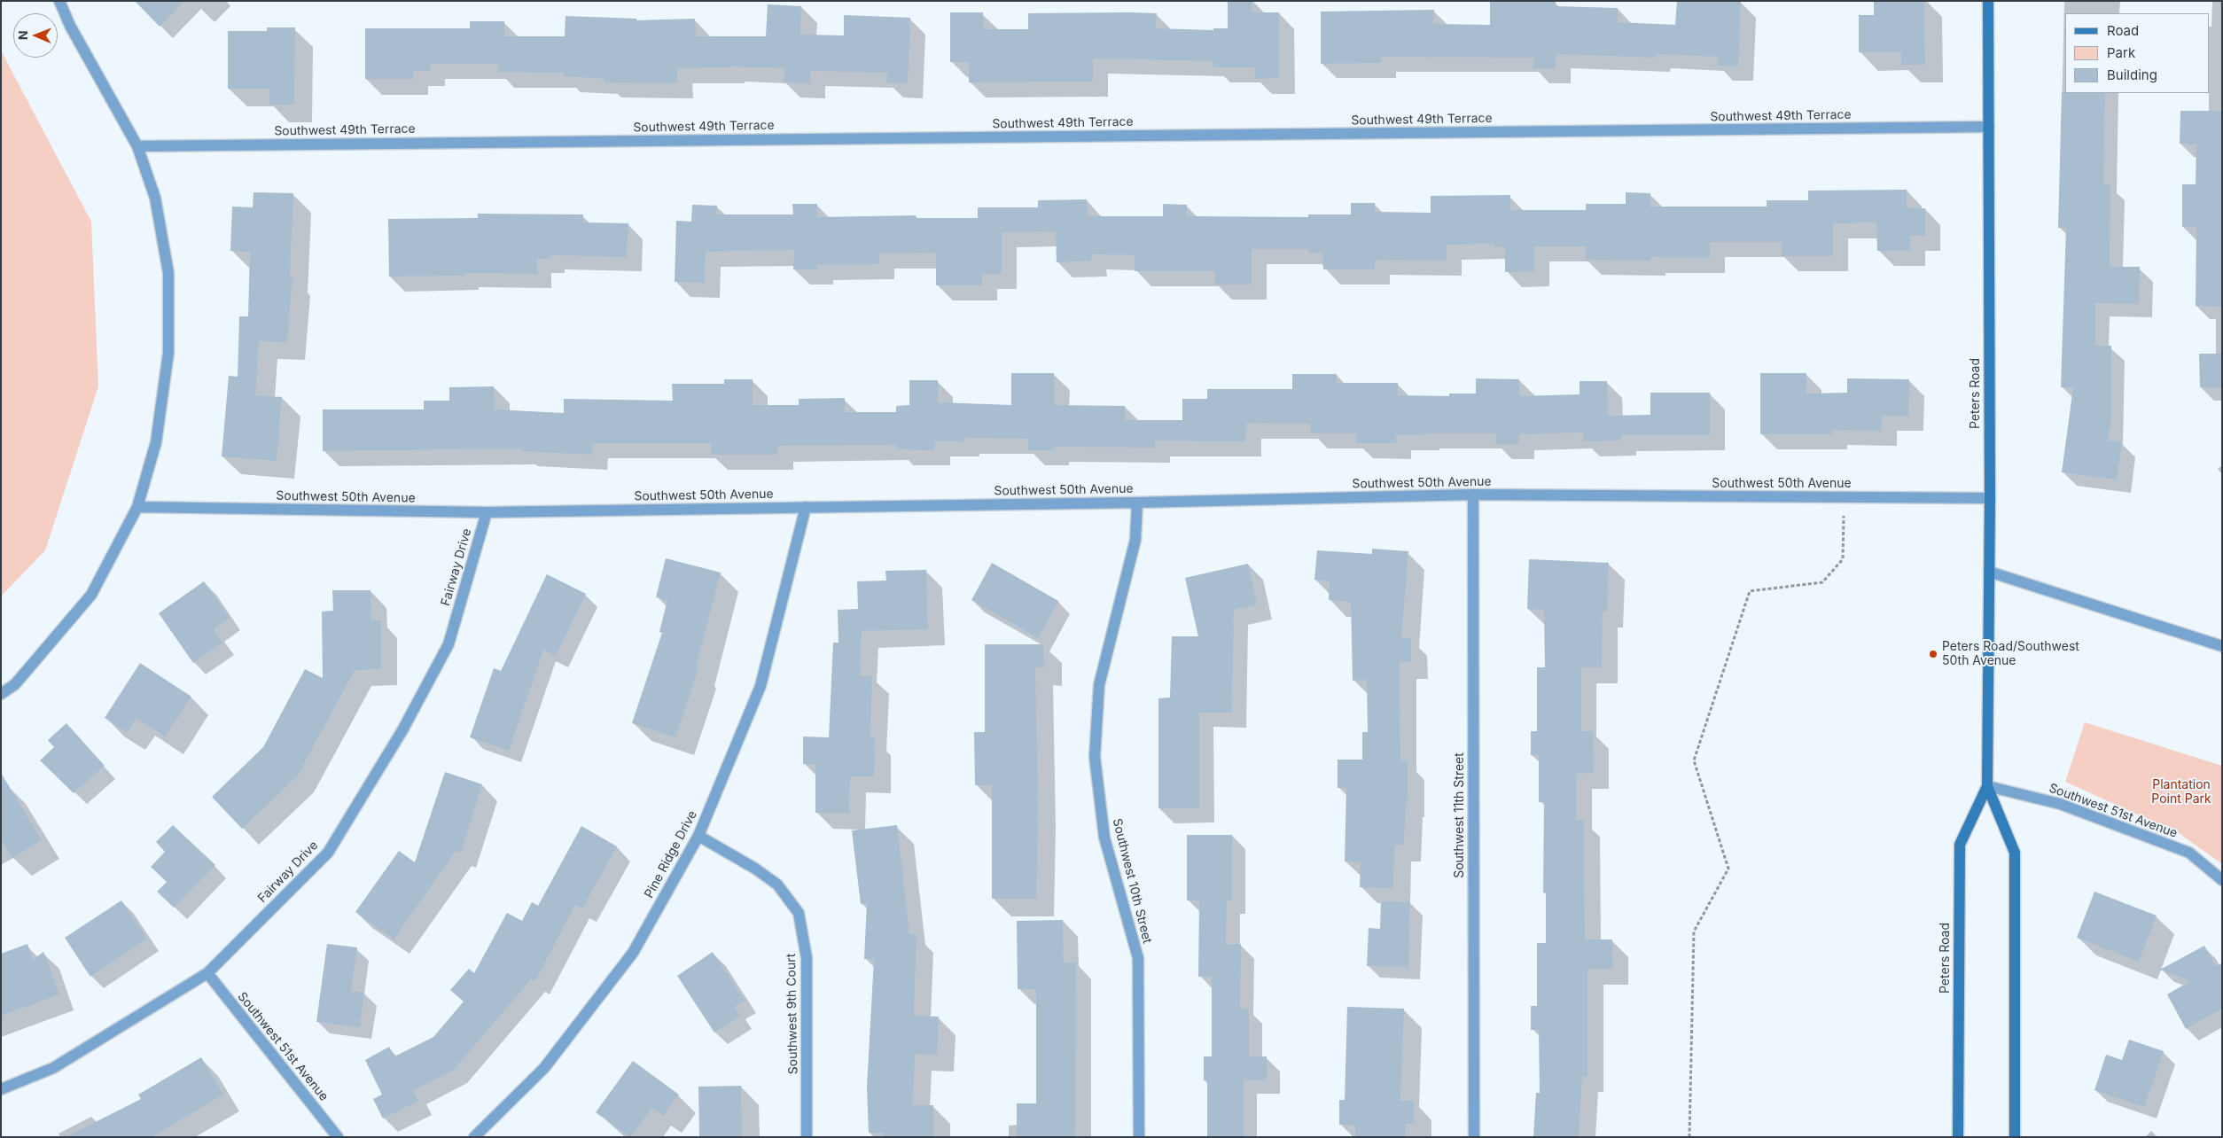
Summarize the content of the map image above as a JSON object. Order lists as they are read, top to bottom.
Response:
{
  "streets": {
    "main road": ["Peters Road"],
    "street": [
      "Southwest 49th Terrace",
      "Southwest 50th Avenue",
      "Fairway Drive",
      "Southwest 51st Avenue",
      "Southwest 11th Street",
      "Pine Ridge Drive",
      "Southwest 10th Street",
      "Southwest 9th Court"
    ]
  },
  "crossings": [
    ["Southwest 49th Terrace", "Peters Road"],
    ["Peters Road", "Southwest 50th Avenue"],
    ["Peters Road", "Southwest 51st Avenue"],
    ["Southwest 50th Avenue", "Fairway Drive"],
    ["Southwest 50th Avenue", "Southwest 11th Street"],
    ["Southwest 50th Avenue", "Pine Ridge Drive"],
    ["Southwest 50th Avenue", "Southwest 10th Street"],
    ["Fairway Drive", "Southwest 51st Avenue"],
    ["Pine Ridge Drive", "Southwest 9th Court"]
  ],
  "parks": ["Plantation Point Park"],
  "places": ["Peters Road/Southwest 50th Avenue"],
  "legend": ["Road", "Park", "Building"],
  "north": "left"
}
